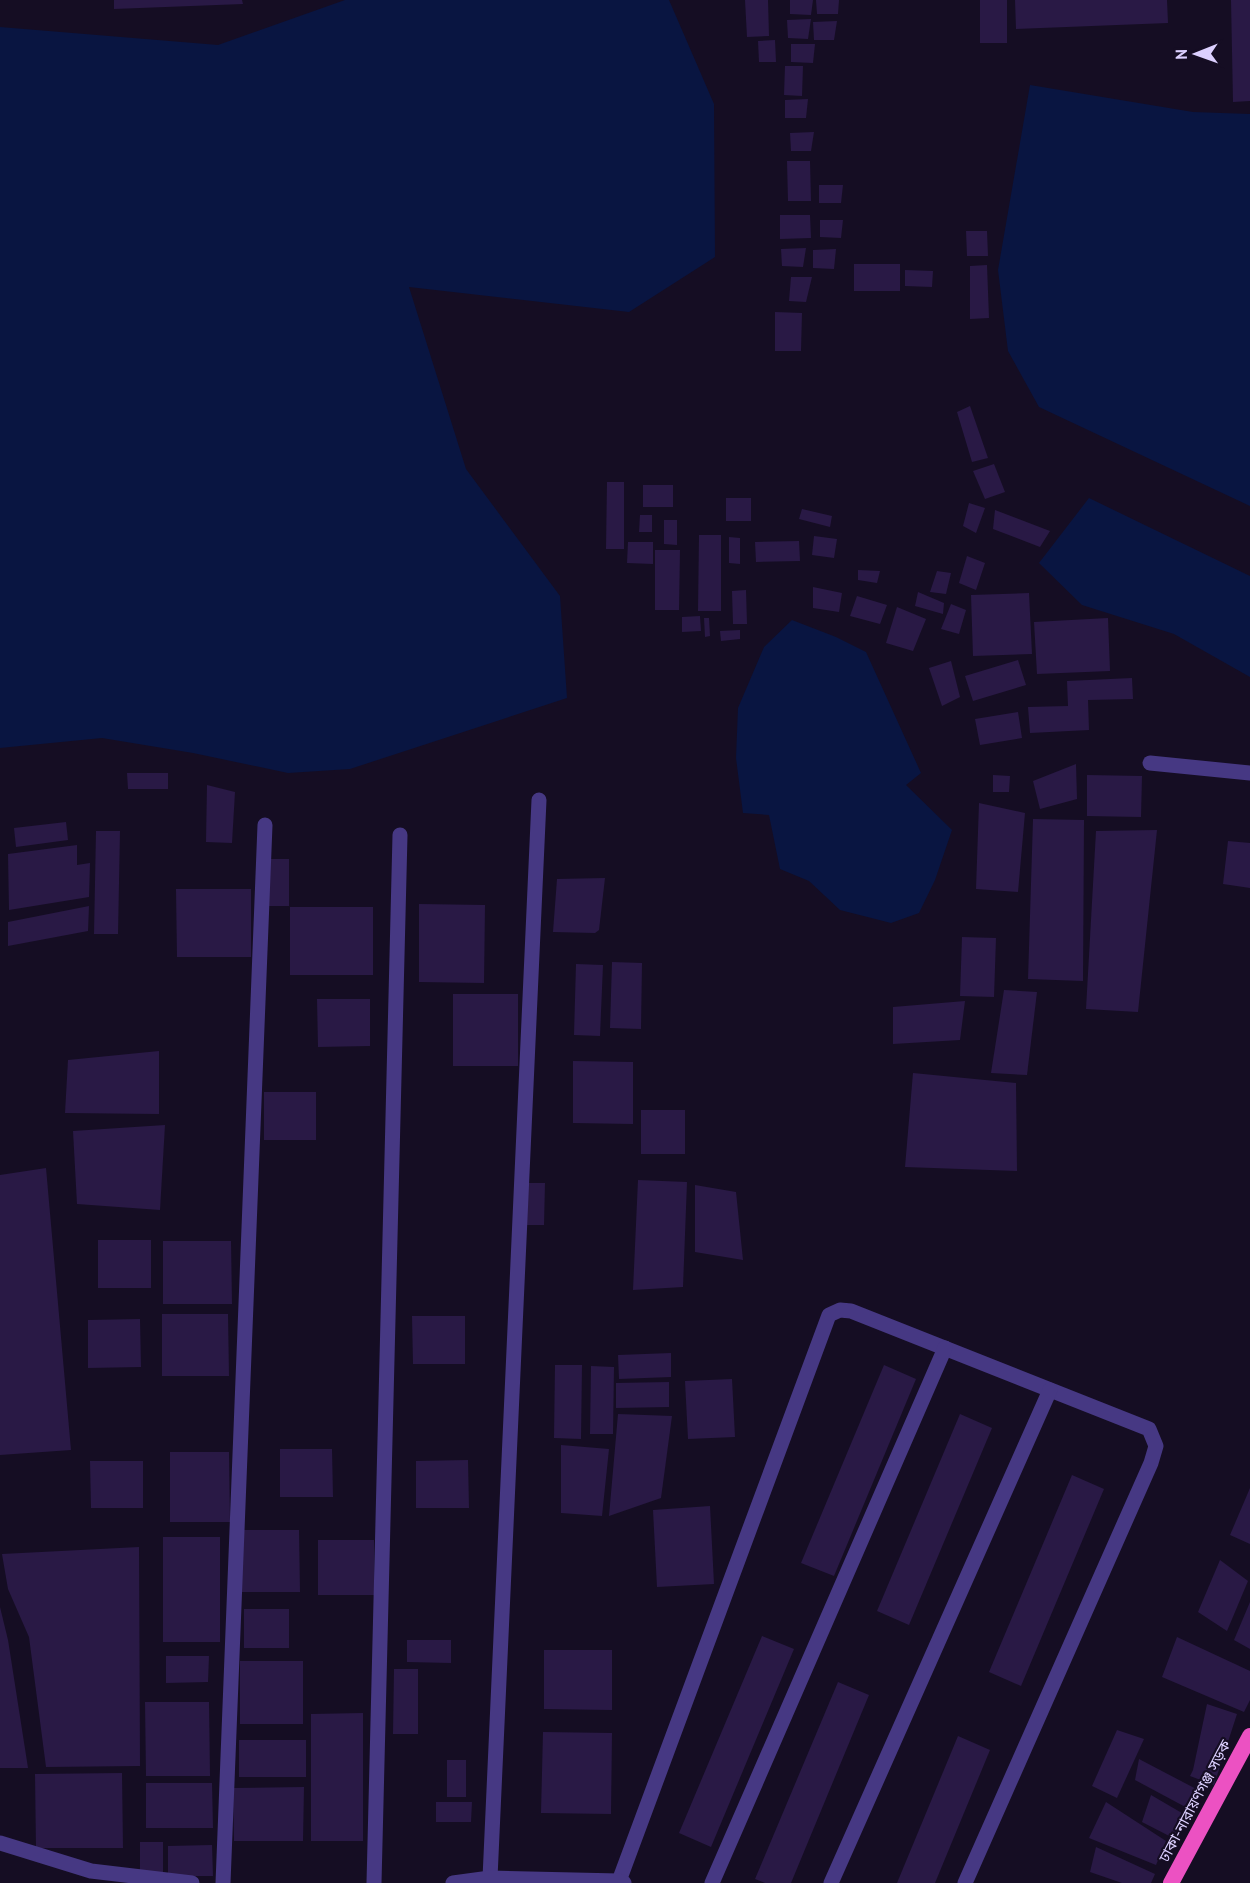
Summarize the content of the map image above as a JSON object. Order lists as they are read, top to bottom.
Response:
{
  "streets": {
    "highway": ["ঢাকা-নারায়ণগঞ্জ সড়ক"]
  },
  "north": "left"
}
